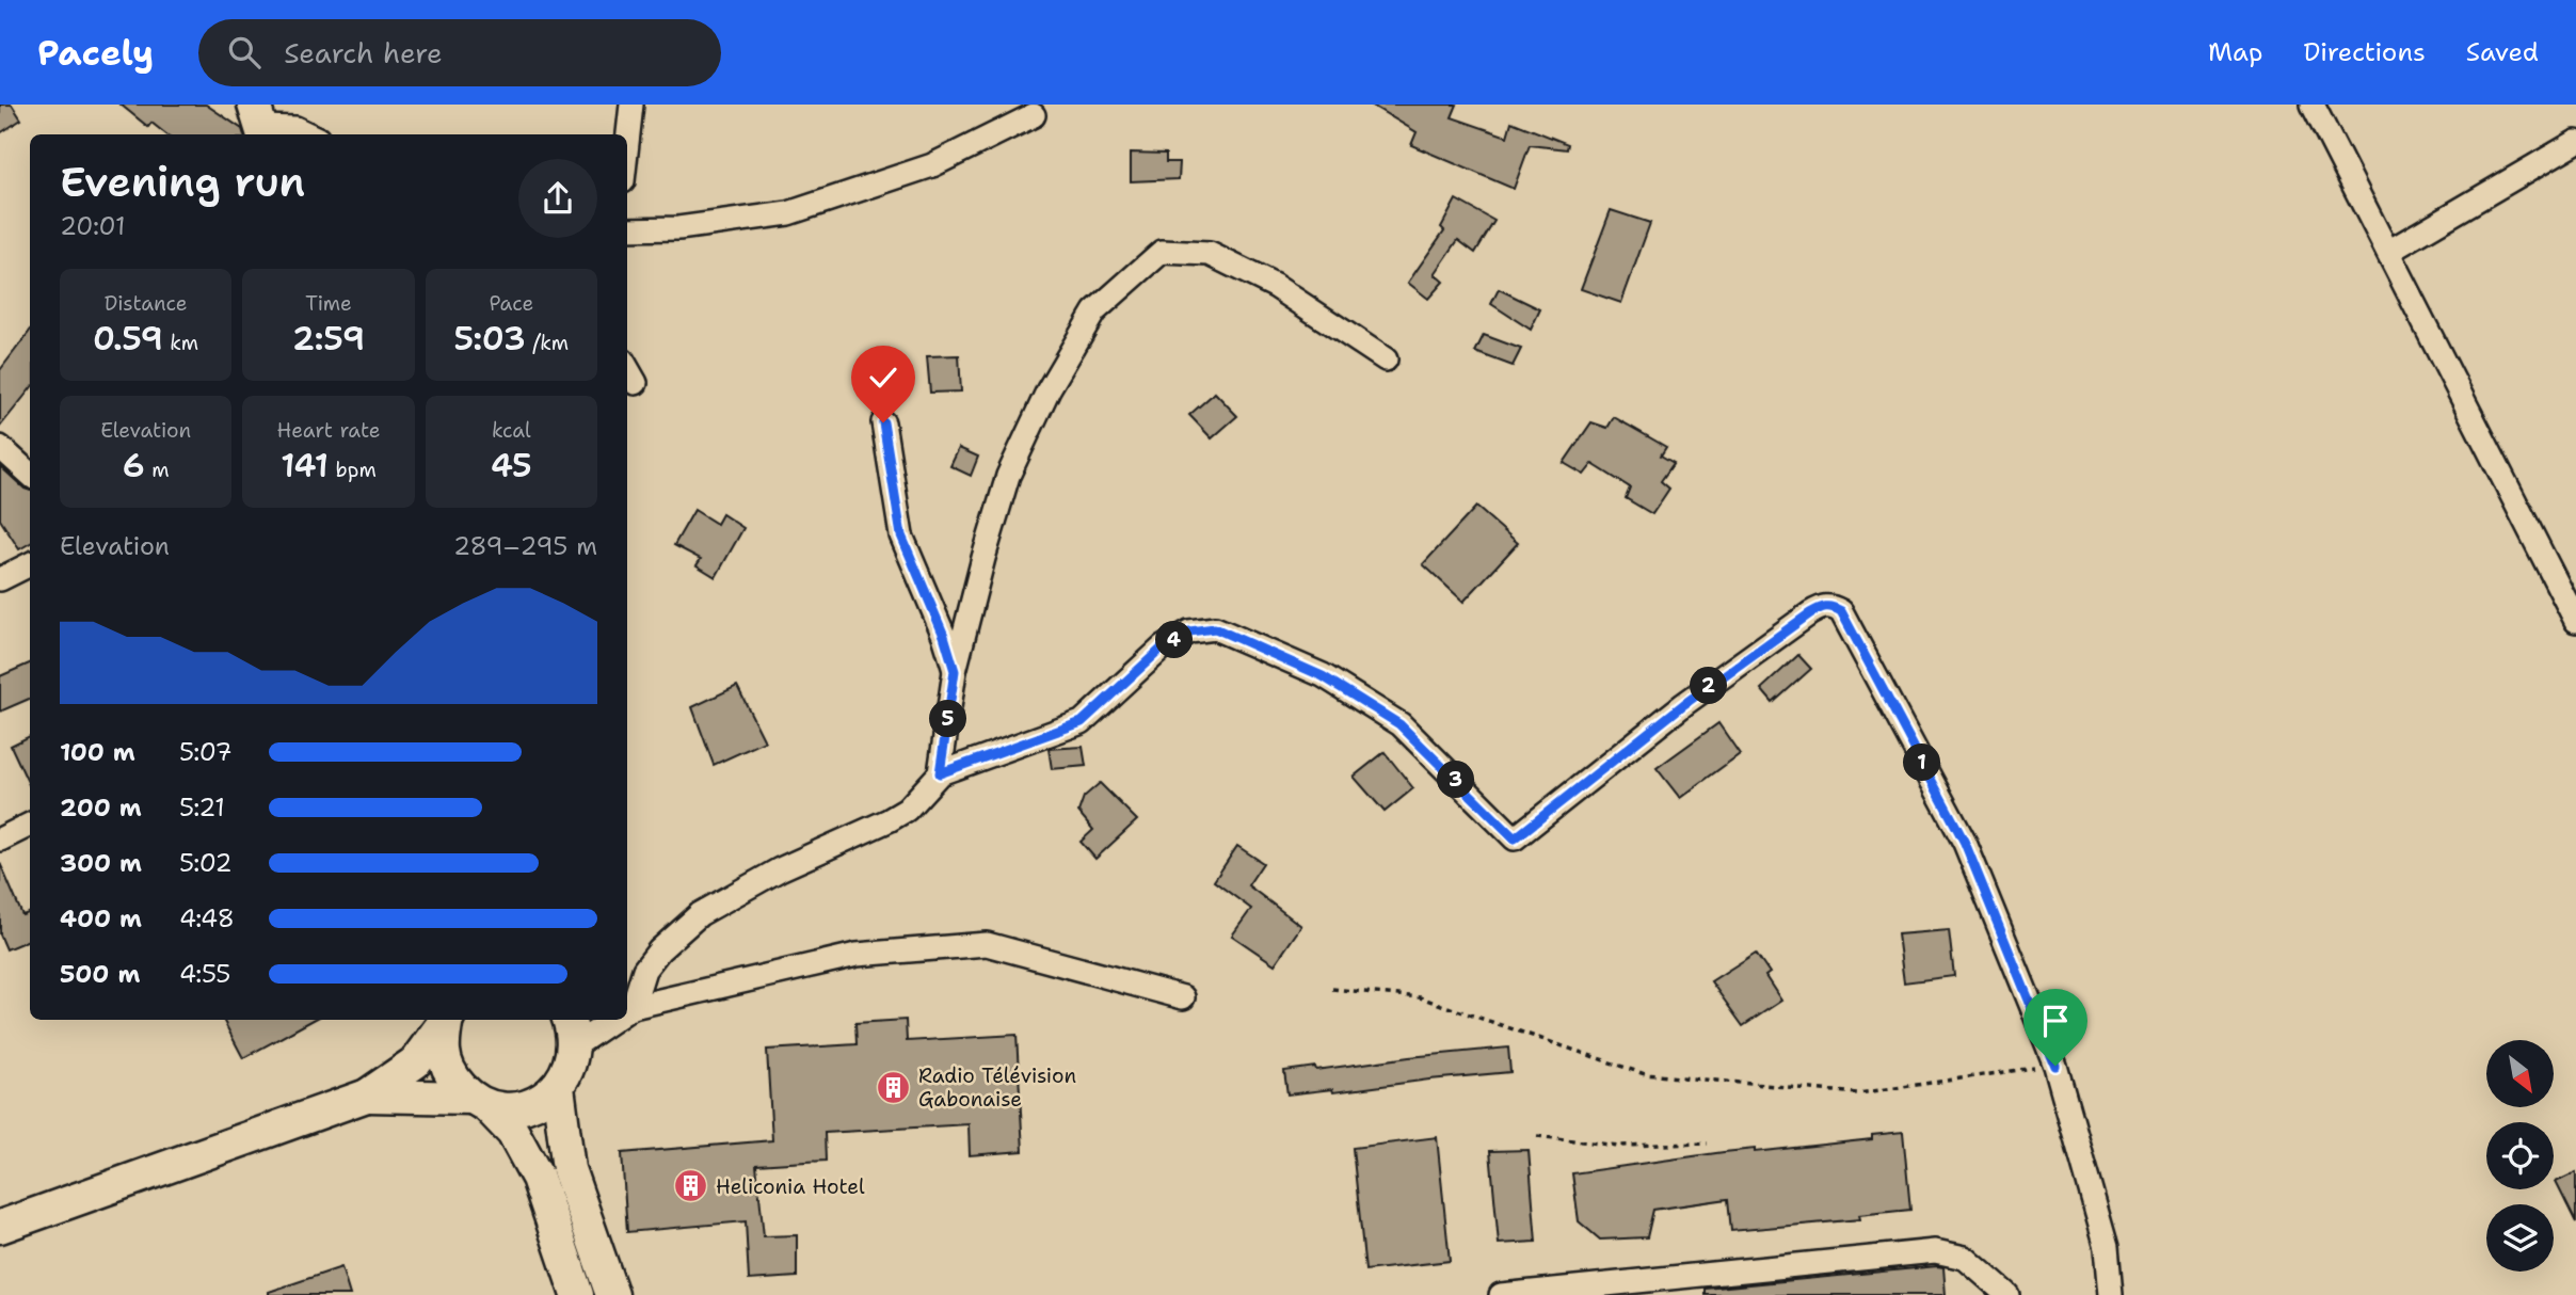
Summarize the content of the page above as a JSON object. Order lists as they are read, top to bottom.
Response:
{
  "places": {
    "building": ["Radio Télévision Gabonaise", "Heliconia Hotel"]
  },
  "north": "bottom right",
  "page": {
    "header": "Pacely",
    "search": "Search here",
    "nav": ["Map", "Directions", "Saved"],
    "heading": ["Evening run", "20:01"],
    "stats": [
      ["Distance", "0.59 km"],
      ["Time", "2:59"],
      ["Pace", "5:03 /km"],
      ["Elevation", "6 m"],
      ["Heart rate", "141 bpm"],
      ["kcal", "45"]
    ],
    "chart": ["Elevation", "289–295 m"],
    "pins": [
      "4",
      "2",
      "5",
      "1",
      "3"
    ],
    "list": [
      {
        "name": "100 m",
        "note": "5:07"
      },
      {
        "name": "200 m",
        "note": "5:21"
      },
      {
        "name": "300 m",
        "note": "5:02"
      },
      {
        "name": "400 m",
        "note": "4:48"
      },
      {
        "name": "500 m",
        "note": "4:55"
      }
    ]
  }
}
